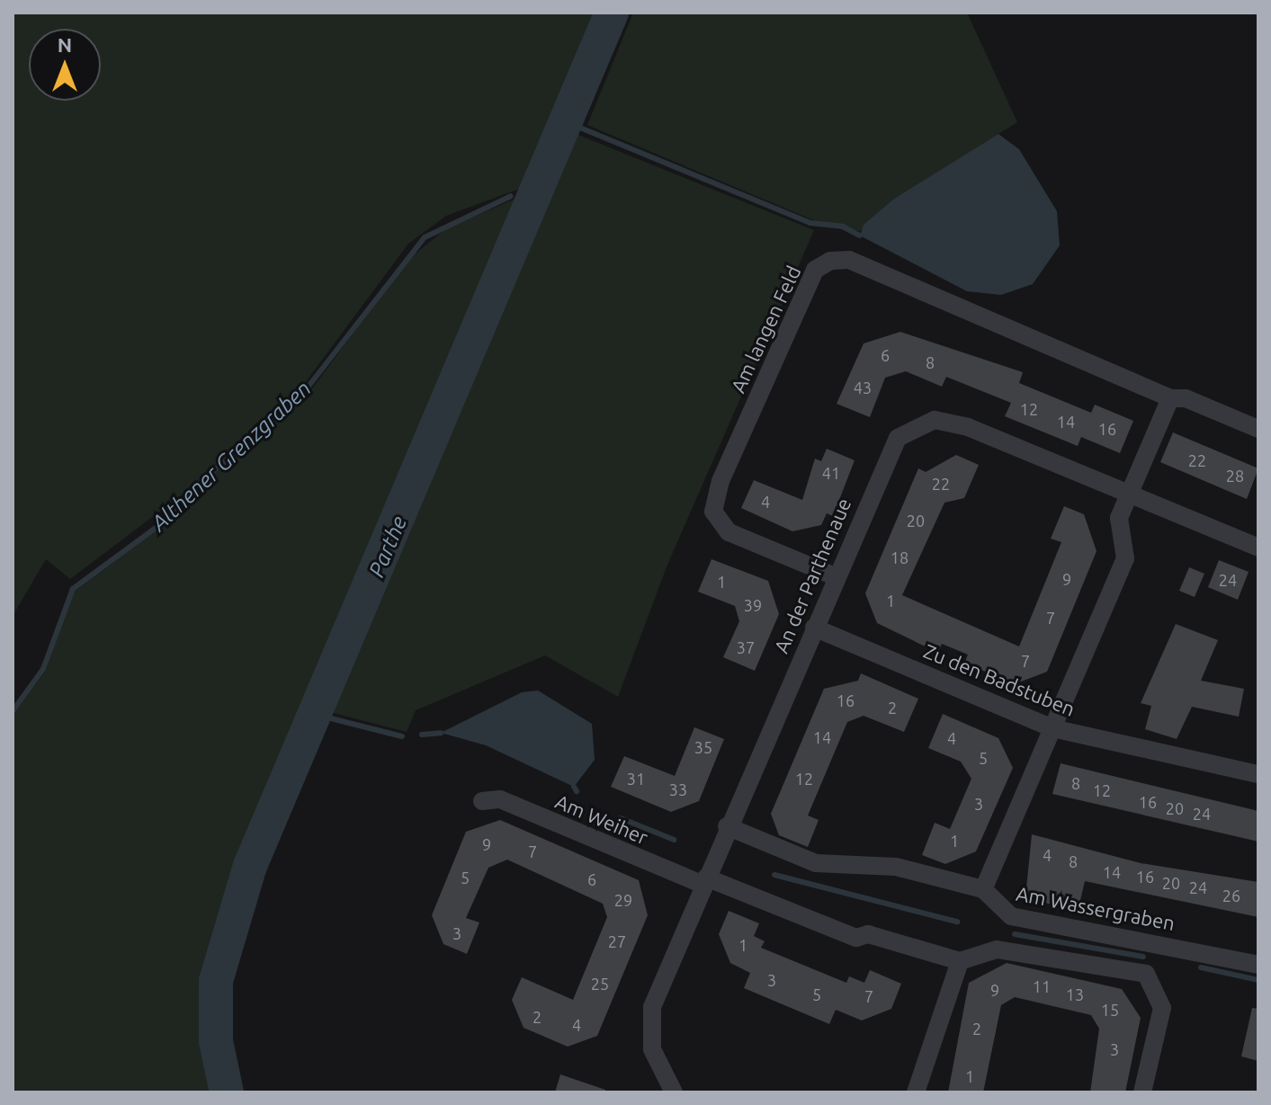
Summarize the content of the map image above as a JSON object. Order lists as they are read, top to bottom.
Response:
{
  "streets": {
    "street": [
      "Am langen Feld",
      "An der Parthenaue",
      "Zu den Badstuben",
      "Am Weiher",
      "Am Wassergraben"
    ]
  },
  "crossings": [
    ["Am langen Feld", "An der Parthenaue"],
    ["An der Parthenaue", "Zu den Badstuben"],
    ["An der Parthenaue", "Am Weiher"],
    ["An der Parthenaue", "Am Wassergraben"]
  ],
  "water": ["Althener Grenzgraben", "Parthe"],
  "house_numbers": [
    "6",
    "8",
    "43",
    "12",
    "14",
    "16",
    "22",
    "41",
    "28",
    "22",
    "4",
    "20",
    "18",
    "9",
    "24",
    "1",
    "1",
    "39",
    "7",
    "37",
    "7",
    "16",
    "2",
    "14",
    "4",
    "35",
    "5",
    "31",
    "12",
    "8",
    "33",
    "12",
    "16",
    "3",
    "20",
    "24",
    "1",
    "9",
    "7",
    "4",
    "8",
    "14",
    "16",
    "5",
    "6",
    "20",
    "24",
    "26",
    "29",
    "3",
    "27",
    "1",
    "3",
    "25",
    "11",
    "9",
    "5",
    "13",
    "7",
    "15",
    "2",
    "4",
    "2",
    "3",
    "1"
  ],
  "north": "top"
}
